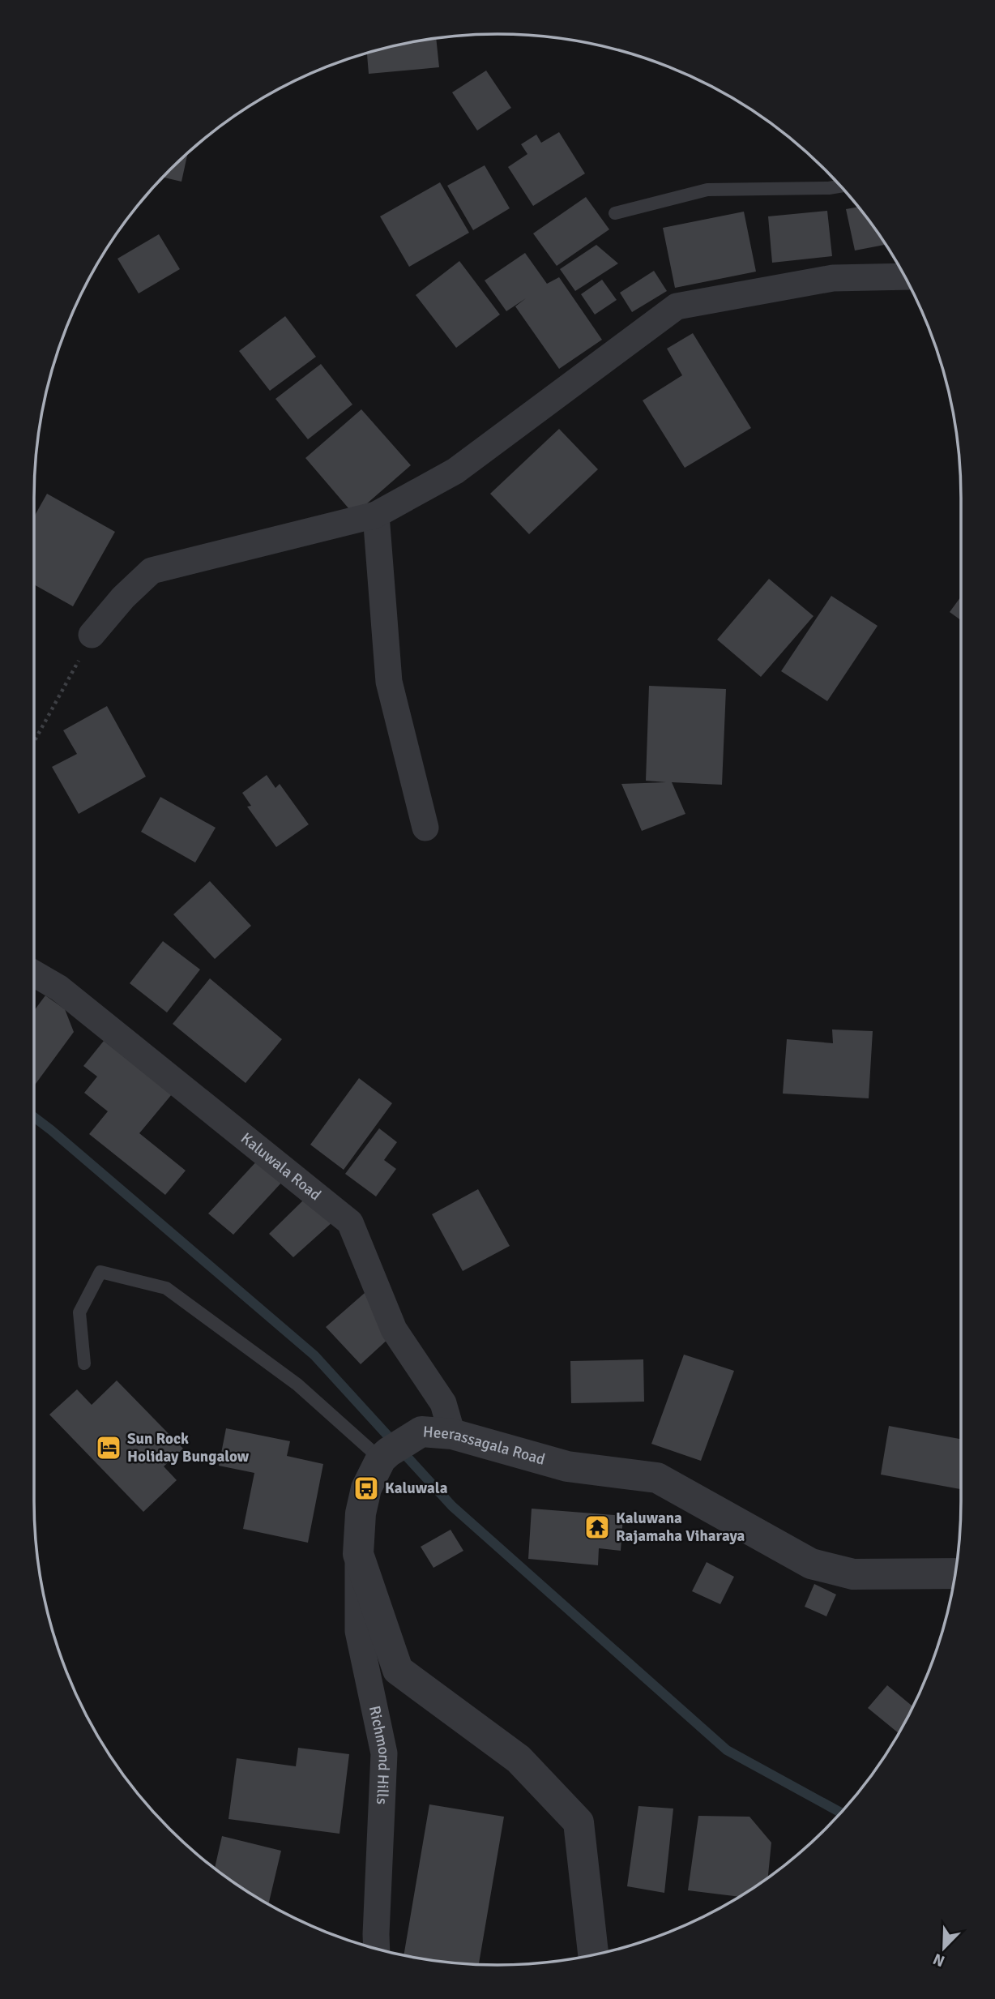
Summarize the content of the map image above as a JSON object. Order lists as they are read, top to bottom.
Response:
{
  "streets": {
    "street": ["Kaluwala Road", "Heerassagala Road", "Richmond Hills"]
  },
  "crossings": [
    ["Kaluwala Road", "Heerassagala Road"]
  ],
  "places": {
    "hotel": ["Sun Rock Holiday Bungalow"],
    "bus stop": ["Kaluwala"],
    "temple": ["Kaluwana Rajamaha Viharaya"]
  },
  "north": "bottom left"
}
